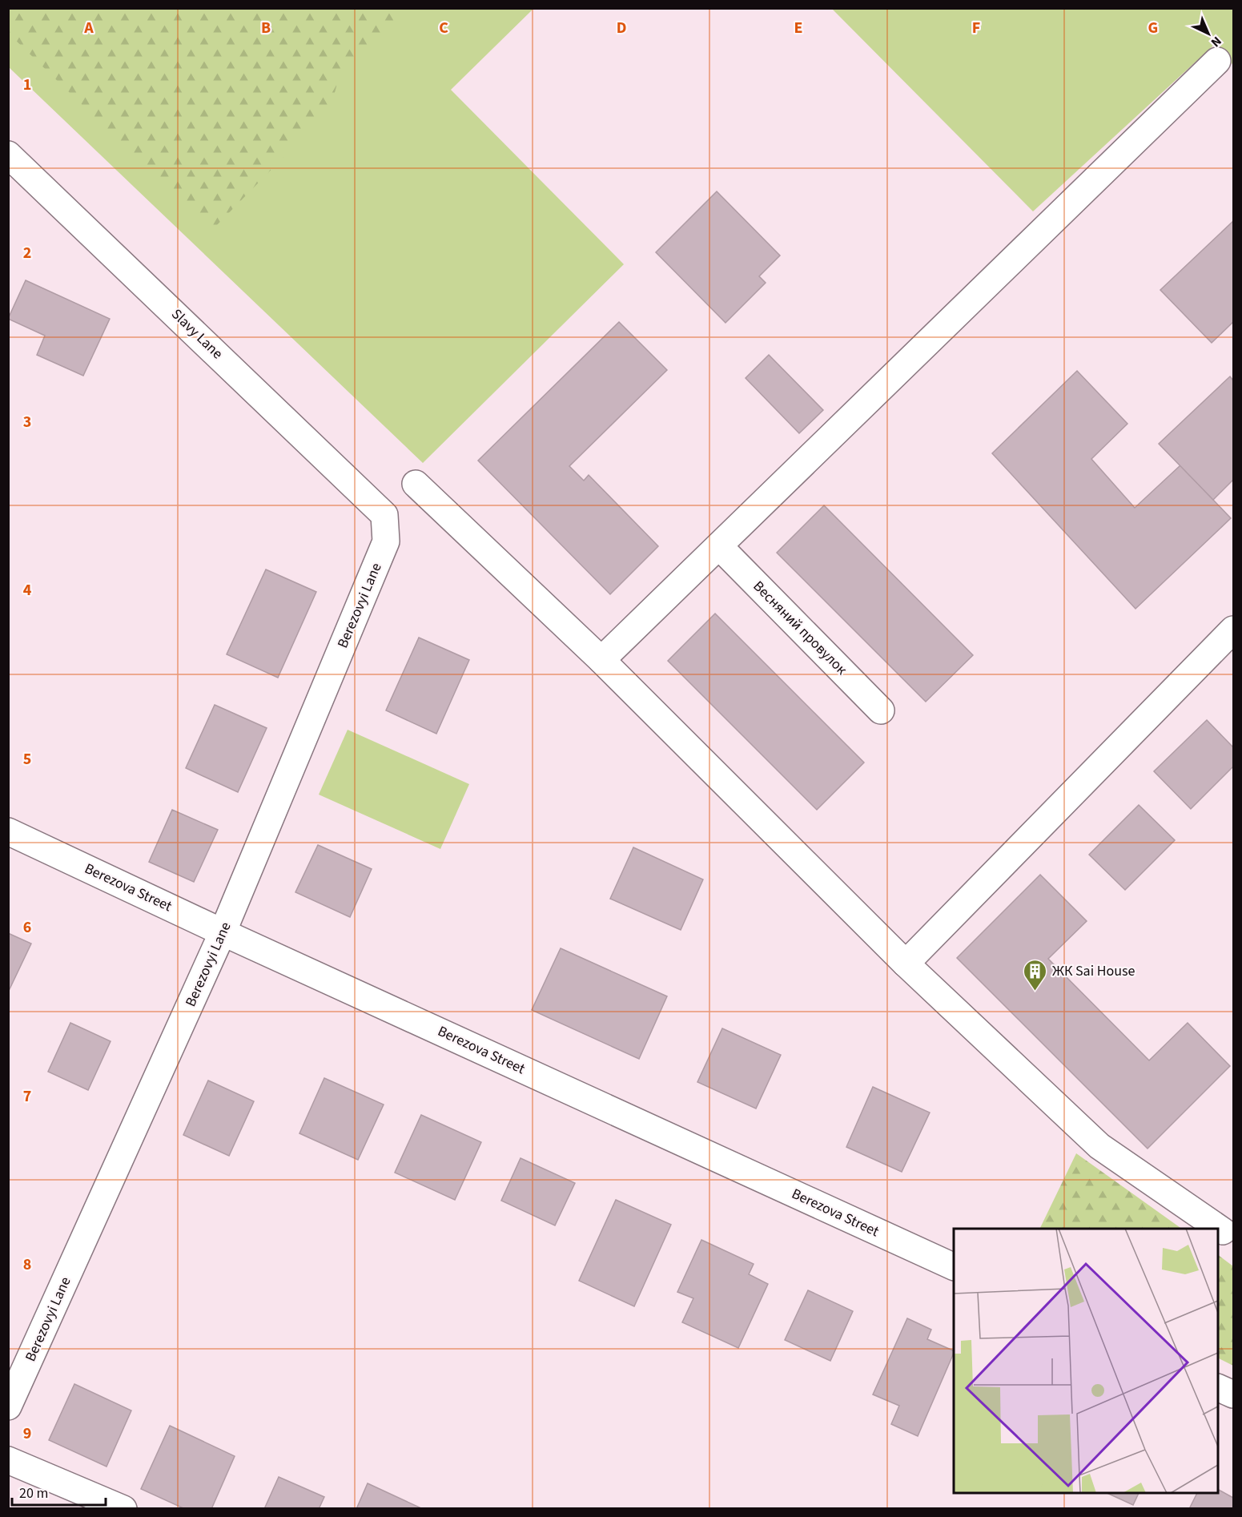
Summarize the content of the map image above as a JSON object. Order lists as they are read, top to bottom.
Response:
{
  "streets": {
    "street": [
      "Slavy Lane",
      "Berezovyi Lane",
      "Весняний провулок",
      "Berezova Street"
    ]
  },
  "crossings": [
    ["Slavy Lane", "Berezovyi Lane"],
    ["Berezovyi Lane", "Berezova Street"]
  ],
  "places": {
    "building": ["ЖК Sai House"]
  },
  "scale_bar": "20 m",
  "north": "bottom right",
  "grid": {
    "columns": [
      "A",
      "B",
      "C",
      "D",
      "E",
      "F",
      "G"
    ],
    "rows": [
      "1",
      "2",
      "3",
      "4",
      "5",
      "6",
      "7",
      "8",
      "9"
    ]
  }
}
